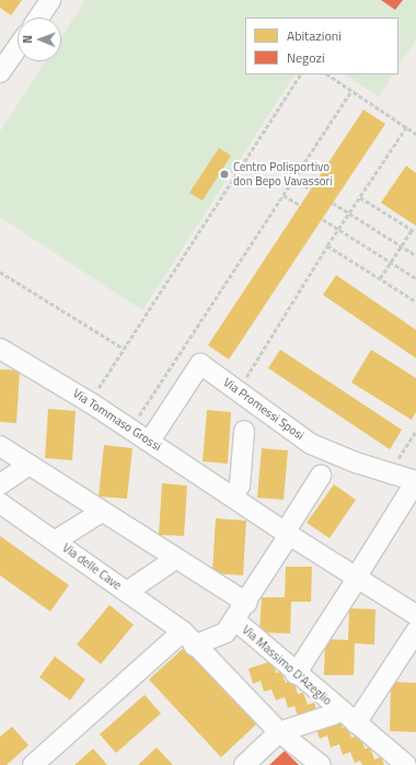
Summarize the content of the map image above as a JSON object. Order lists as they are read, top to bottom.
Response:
{
  "streets": {
    "street": [
      "Via Promessi Sposi",
      "Via Tommaso Grossi",
      "Via delle Cave",
      "Via Massimo D'Azeglio"
    ]
  },
  "crossings": [
    ["Via Promessi Sposi", "Via Tommaso Grossi"],
    ["Via Promessi Sposi", "Via Massimo D'Azeglio"],
    ["Via delle Cave", "Via Massimo D'Azeglio"]
  ],
  "places": ["Centro Polisportivo don Bepo Vavassori"],
  "legend": ["Abitazioni", "Negozi"],
  "north": "left"
}
